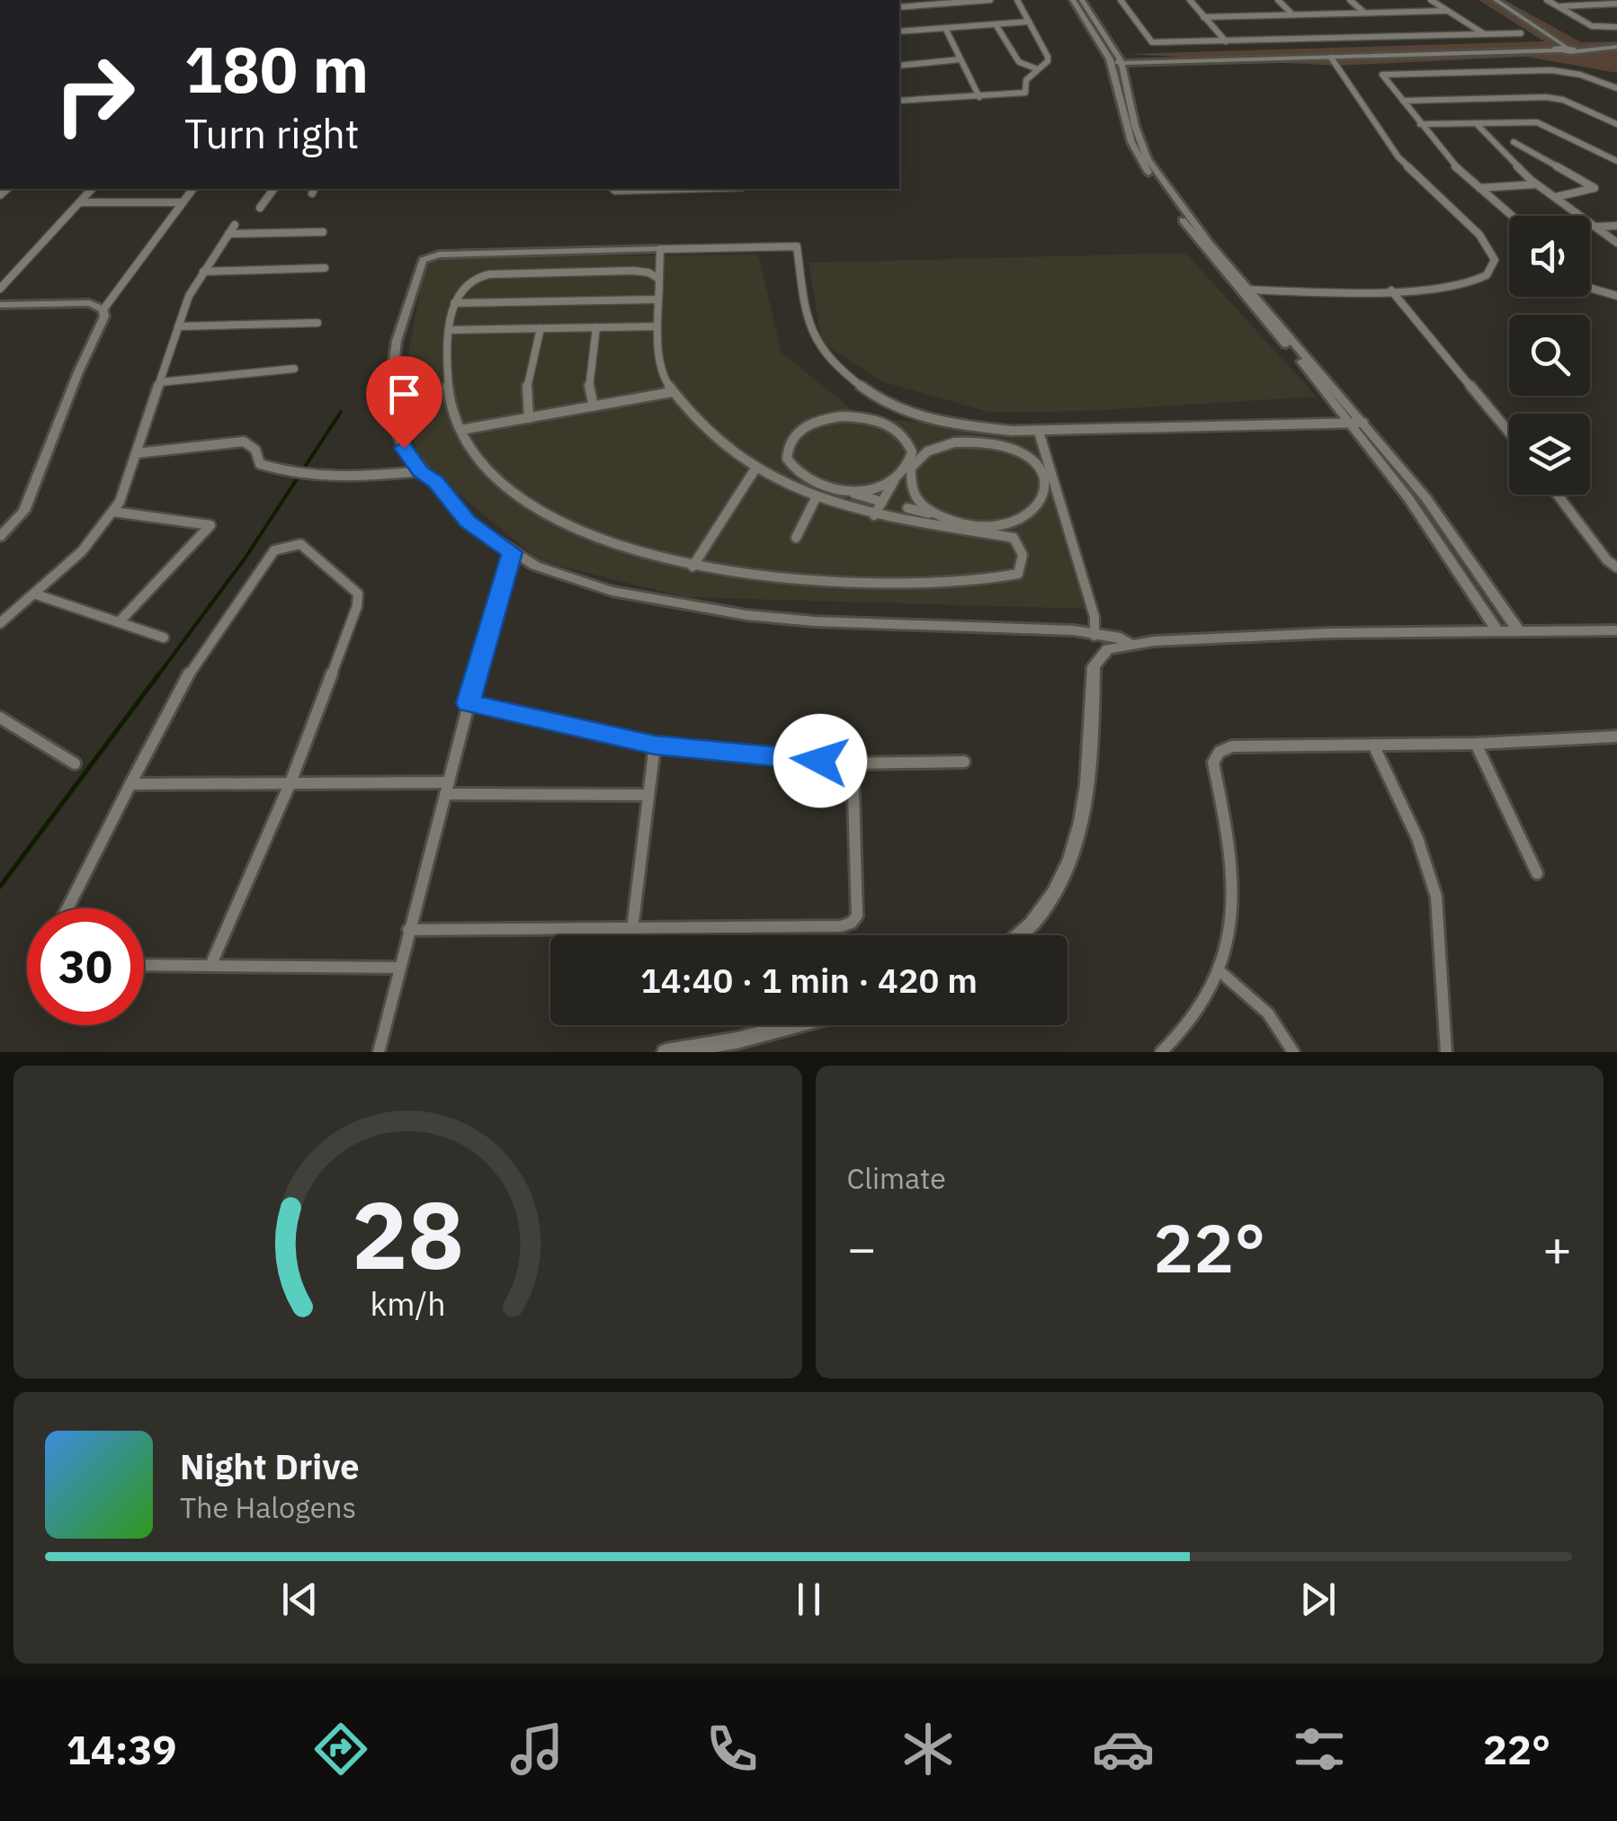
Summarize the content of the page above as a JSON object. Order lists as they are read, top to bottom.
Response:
{
  "page": {
    "turn": ["180 m", "Turn right"],
    "limit": "30",
    "trip": "14:40 · 1 min · 420 m",
    "tile": "Climate",
    "heat": ["−", "22°", "+"],
    "song": ["Night Drive", "The Halogens"],
    "tabs": ["14:39", "22°"],
    "gauge": ["28", "km/h"]
  }
}
